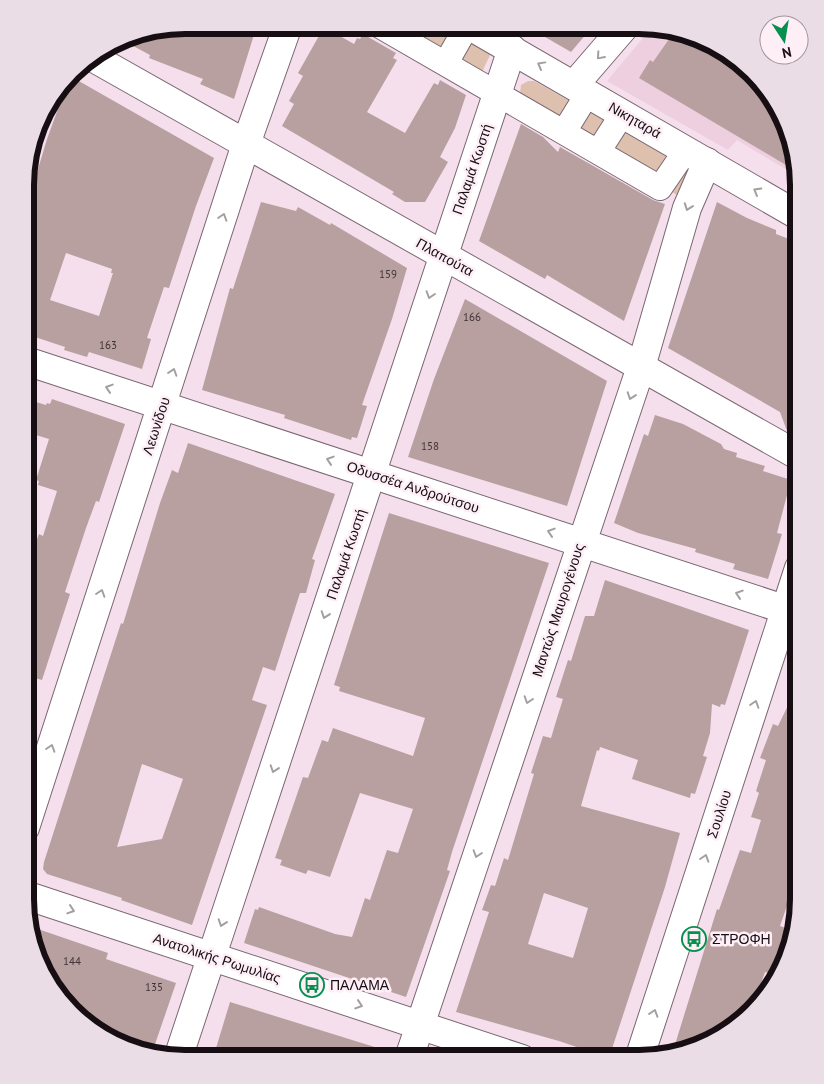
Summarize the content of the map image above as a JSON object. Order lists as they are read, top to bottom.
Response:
{
  "streets": {
    "street": [
      "Νικηταρά",
      "Παλαμά Κωστή",
      "Πλαπούτα",
      "Λεωνίδου",
      "Οδυσσέα Ανδρούτσου",
      "Μαντώς Μαυρογένους",
      "Σουλίου",
      "Ανατολικής Ρωμυλίας"
    ]
  },
  "crossings": [
    ["Νικηταρά", "Παλαμά Κωστή"],
    ["Νικηταρά", "Μαντώς Μαυρογένους"],
    ["Παλαμά Κωστή", "Πλαπούτα"],
    ["Παλαμά Κωστή", "Οδυσσέα Ανδρούτσου"],
    ["Παλαμά Κωστή", "Ανατολικής Ρωμυλίας"],
    ["Πλαπούτα", "Λεωνίδου"],
    ["Πλαπούτα", "Μαντώς Μαυρογένους"],
    ["Λεωνίδου", "Οδυσσέα Ανδρούτσου"],
    ["Οδυσσέα Ανδρούτσου", "Μαντώς Μαυρογένους"],
    ["Μαντώς Μαυρογένους", "Ανατολικής Ρωμυλίας"]
  ],
  "one_way": [
    "Παλαμά Κωστή",
    "Λεωνίδου",
    "Οδυσσέα Ανδρούτσου",
    "Μαντώς Μαυρογένους",
    "Σουλίου",
    "Ανατολικής Ρωμυλίας"
  ],
  "places": {
    "bus stop": ["ΣΤΡΟΦΗ", "ΠΑΛΑΜΑ"]
  },
  "house_numbers": [
    "159",
    "166",
    "163",
    "158",
    "144",
    "135"
  ],
  "north": "bottom"
}
